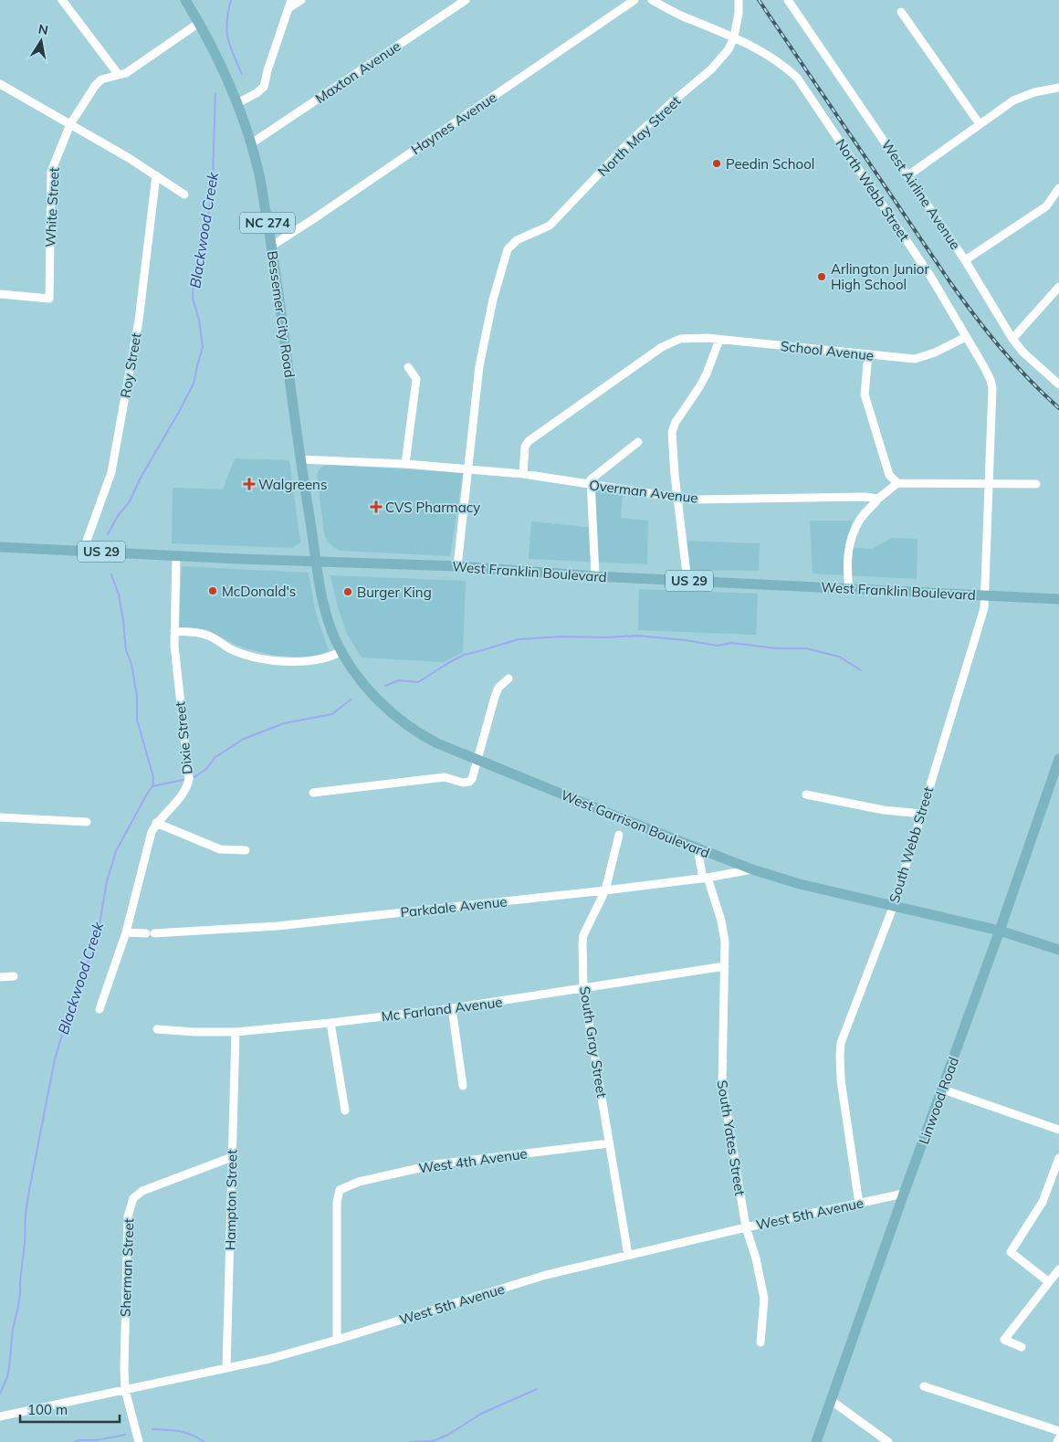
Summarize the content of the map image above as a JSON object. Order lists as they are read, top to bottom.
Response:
{
  "streets": {
    "main road": [
      "NC 274",
      "Bessemer City Road",
      "US 29",
      "West Franklin Boulevard",
      "West Garrison Boulevard",
      "Linwood Road"
    ],
    "street": [
      "Maxton Avenue",
      "Haynes Avenue",
      "North May Street",
      "North Webb Street",
      "West Airline Avenue",
      "White Street",
      "School Avenue",
      "Roy Street",
      "Overman Avenue",
      "Dixie Street",
      "South Webb Street",
      "Parkdale Avenue",
      "Mc Farland Avenue",
      "South Gray Street",
      "South Yates Street",
      "West 4th Avenue",
      "Hampton Street",
      "West 5th Avenue",
      "Sherman Street"
    ]
  },
  "crossings": [
    ["Maxton Avenue", "Bessemer City Road"],
    ["Haynes Avenue", "Bessemer City Road"],
    ["North May Street", "North Webb Street"],
    ["North May Street", "Overman Avenue"],
    ["North Webb Street", "School Avenue"],
    ["North Webb Street", "South Webb Street"],
    ["White Street", "Bessemer City Road"],
    ["Bessemer City Road", "Overman Avenue"],
    ["Bessemer City Road", "West Franklin Boulevard"],
    ["Bessemer City Road", "West Garrison Boulevard"],
    ["School Avenue", "Overman Avenue"],
    ["Roy Street", "West Franklin Boulevard"],
    ["West Franklin Boulevard", "Dixie Street"],
    ["West Franklin Boulevard", "West Garrison Boulevard"],
    ["West Franklin Boulevard", "South Webb Street"],
    ["Dixie Street", "Parkdale Avenue"],
    ["West Garrison Boulevard", "South Webb Street"],
    ["West Garrison Boulevard", "Parkdale Avenue"],
    ["West Garrison Boulevard", "Linwood Road"],
    ["West Garrison Boulevard", "South Yates Street"],
    ["South Webb Street", "West 5th Avenue"],
    ["Parkdale Avenue", "South Gray Street"],
    ["Parkdale Avenue", "South Yates Street"],
    ["Mc Farland Avenue", "South Gray Street"],
    ["Mc Farland Avenue", "South Yates Street"],
    ["Mc Farland Avenue", "Hampton Street"],
    ["South Gray Street", "West 4th Avenue"],
    ["South Gray Street", "West 5th Avenue"],
    ["Linwood Road", "West 5th Avenue"],
    ["South Yates Street", "West 5th Avenue"],
    ["West 4th Avenue", "West 5th Avenue"],
    ["Hampton Street", "West 5th Avenue"],
    ["Hampton Street", "Sherman Street"],
    ["West 5th Avenue", "Sherman Street"]
  ],
  "water": ["Blackwood Creek"],
  "places": {
    "other": [
      "Peedin School",
      "Arlington Junior High School",
      "McDonald's",
      "Burger King"
    ],
    "health": ["Walgreens", "CVS Pharmacy"]
  },
  "scale_bar": "100 m",
  "north": "top"
}
